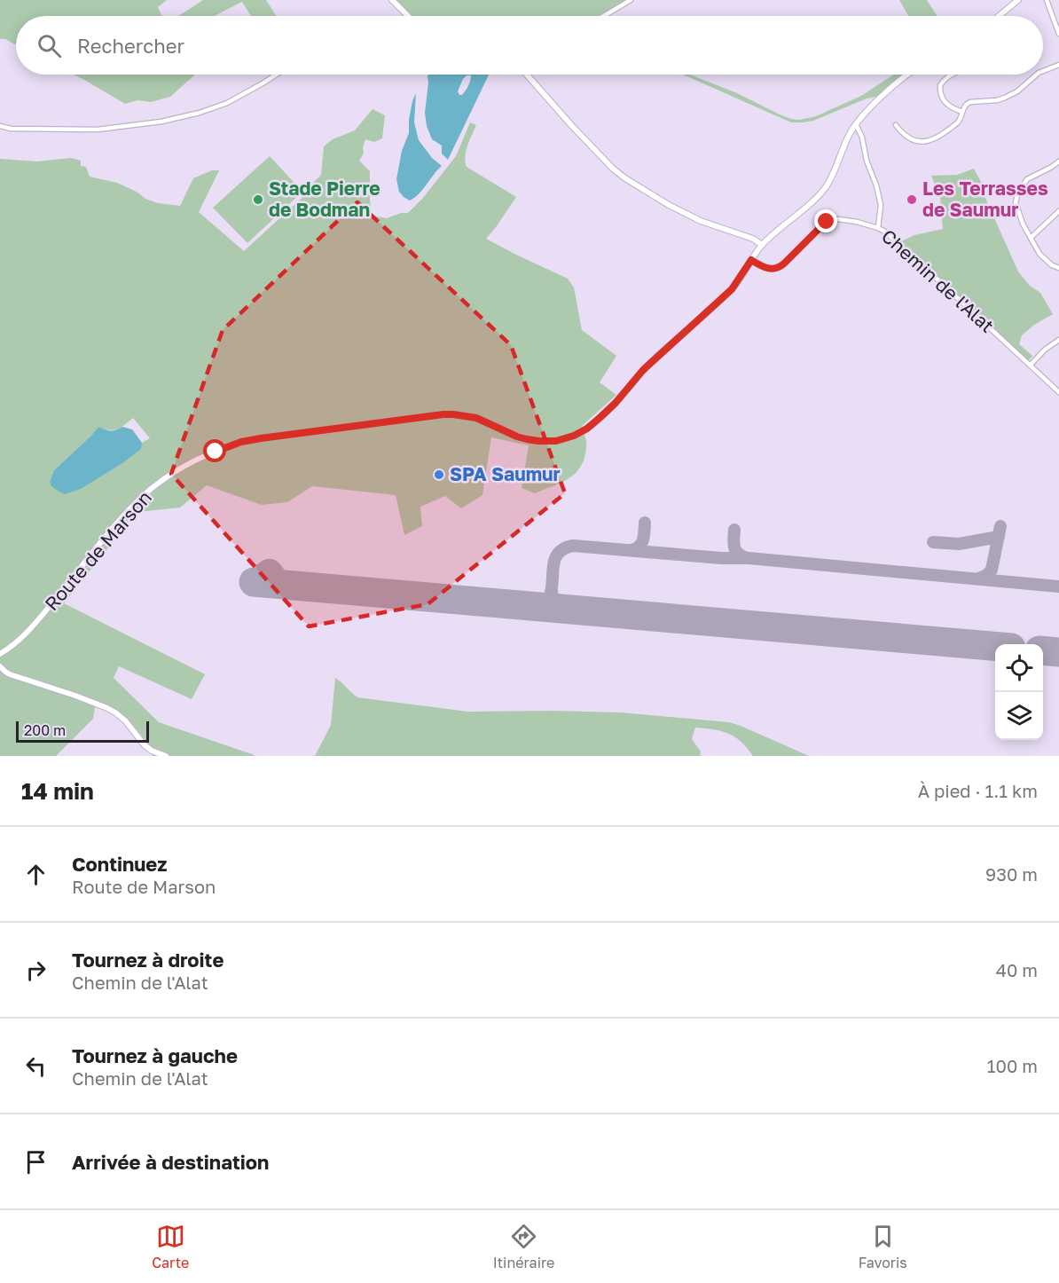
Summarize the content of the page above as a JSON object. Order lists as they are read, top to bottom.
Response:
{
  "streets": {
    "street": ["Chemin de l'Alat", "Route de Marson"]
  },
  "crossings": [
    ["Chemin de l'Alat", "Route de Marson"]
  ],
  "places": ["Stade Pierre de Bodman", "Les Terrasses de Saumur", "SPA Saumur"],
  "scale_bar": "200 m",
  "page": {
    "search": "Rechercher",
    "scale": "200 m",
    "heading": ["14 min", "À pied · 1.1 km"],
    "list": [
      ["Continuez", "Route de Marson", "930 m"],
      ["Tournez à droite", "Chemin de l'Alat", "40 m"],
      ["Tournez à gauche", "Chemin de l'Alat", "100 m"],
      "Arrivée à destination"
    ],
    "nav": ["Carte", "Itinéraire", "Favoris"]
  }
}
